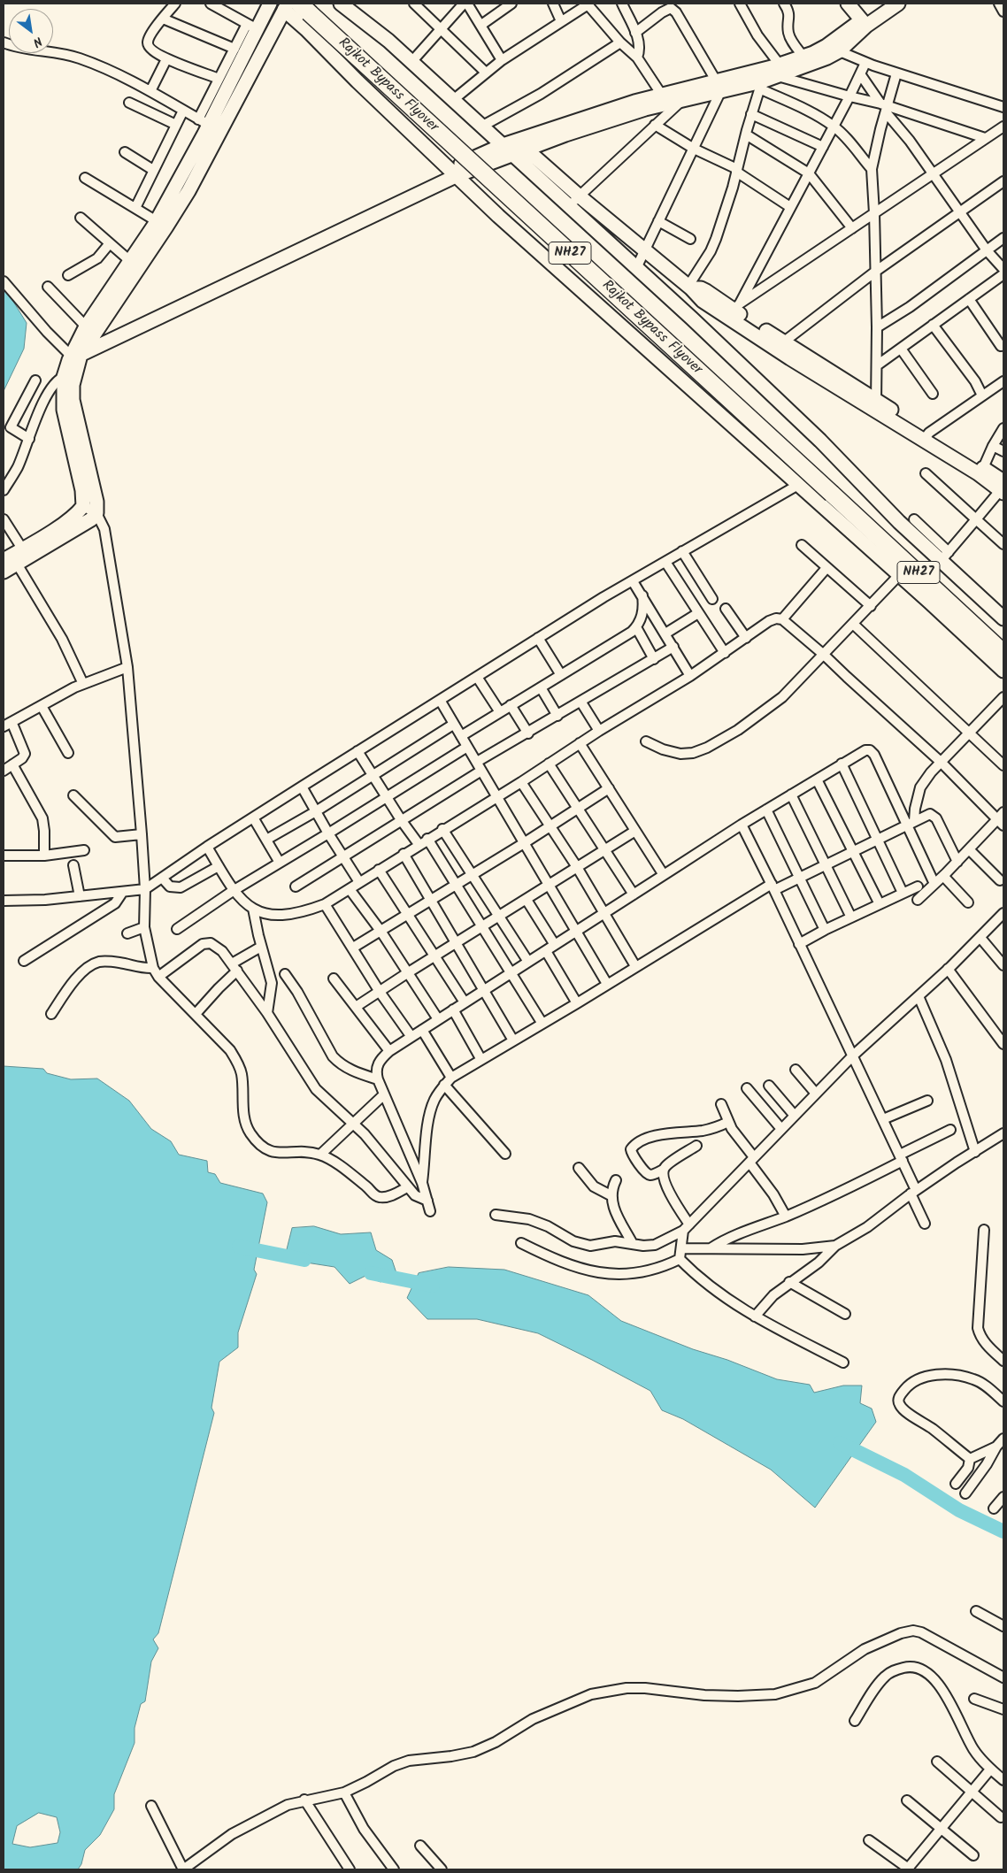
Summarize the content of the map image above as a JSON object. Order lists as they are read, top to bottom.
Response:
{
  "streets": {
    "highway": ["Rajkot Bypass Flyover", "NH27"]
  },
  "north": "bottom right"
}
